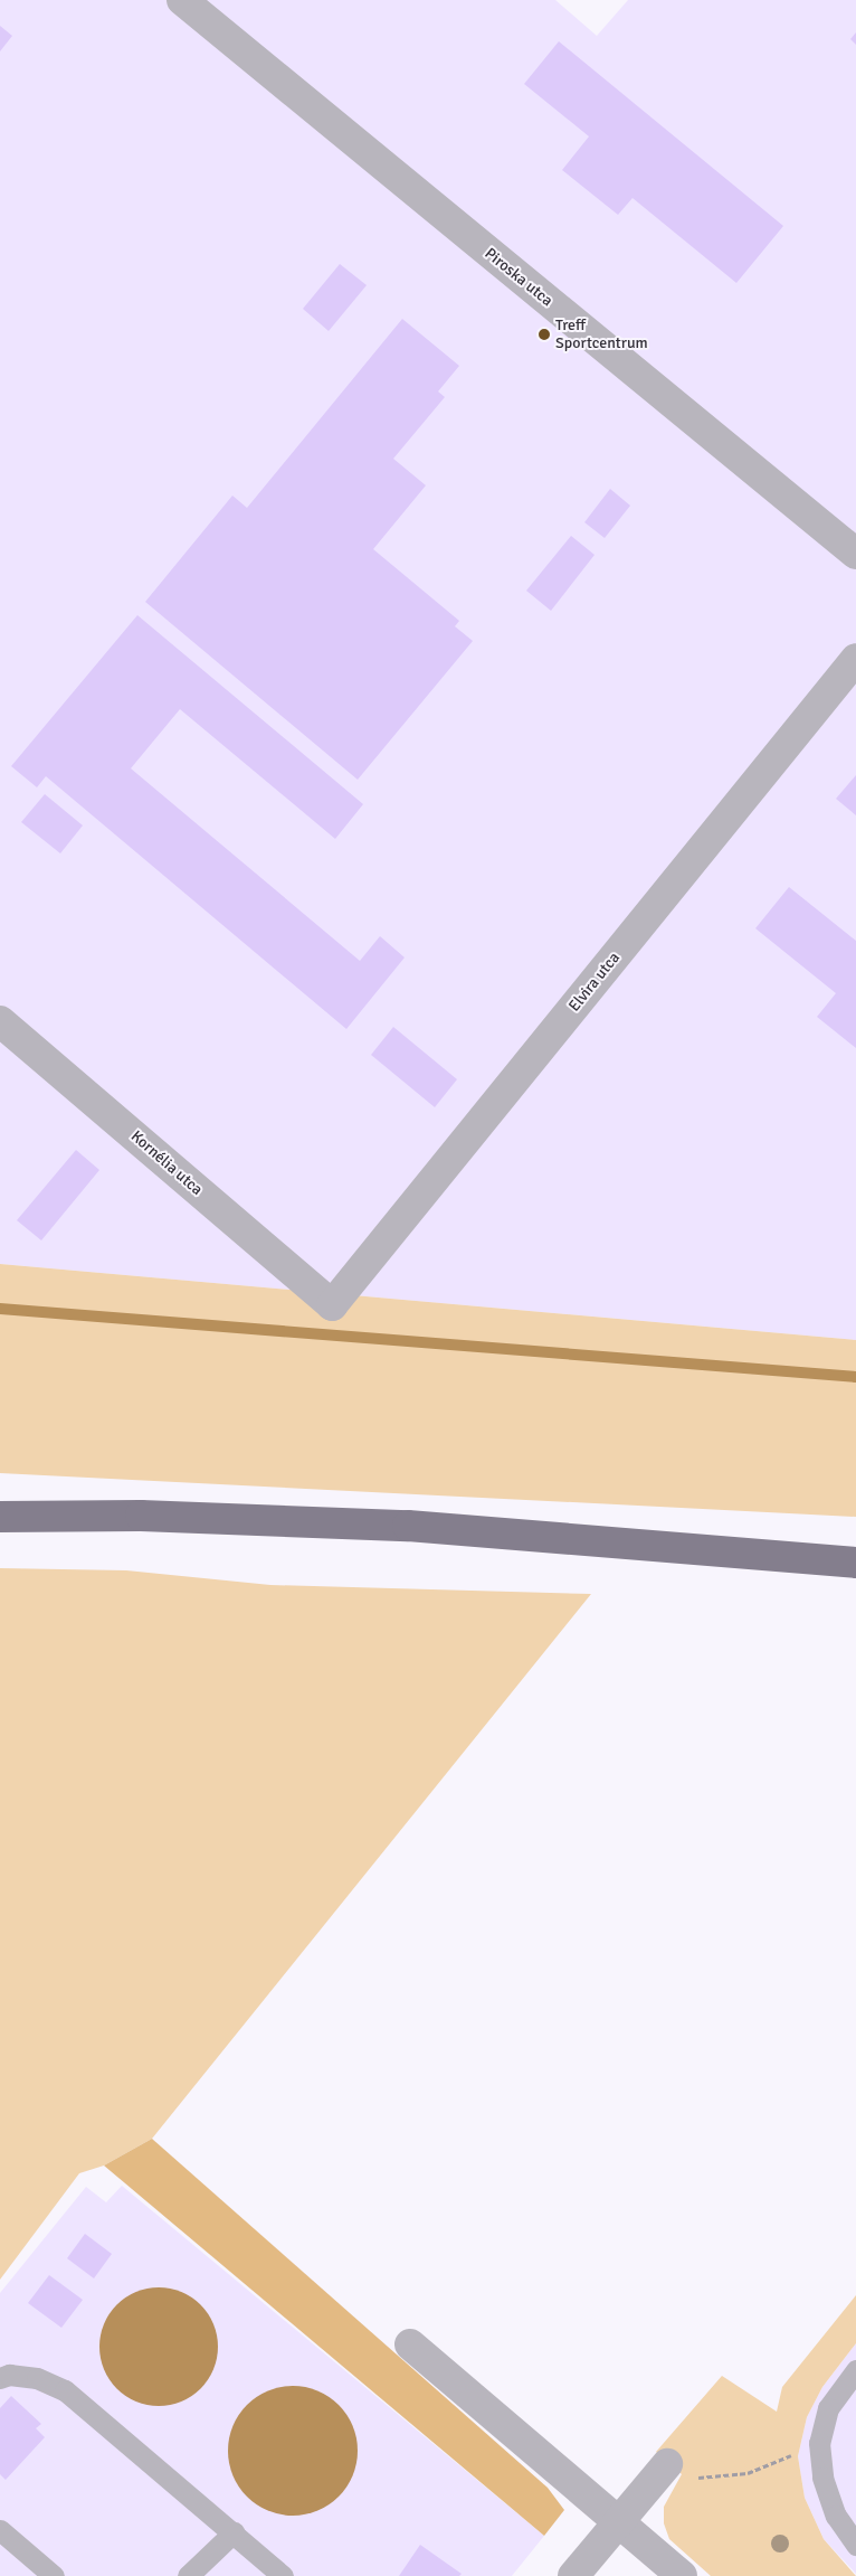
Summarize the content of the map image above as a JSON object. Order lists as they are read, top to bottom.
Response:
{
  "streets": {
    "street": ["Piroska utca", "Elvira utca", "Kornélia utca"]
  },
  "crossings": [
    ["Elvira utca", "Kornélia utca"]
  ],
  "places": ["Treff Sportcentrum"]
}
